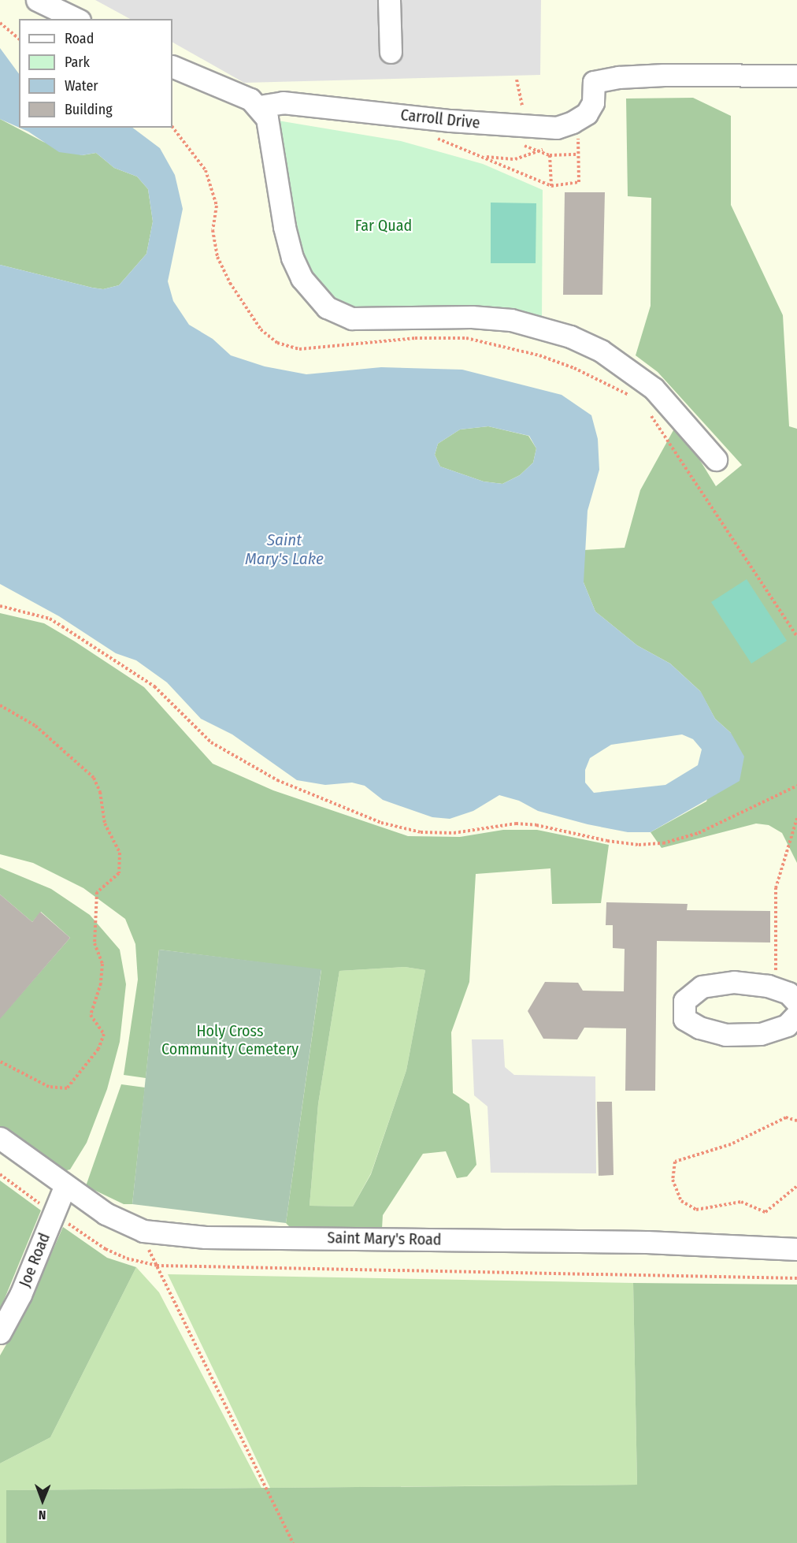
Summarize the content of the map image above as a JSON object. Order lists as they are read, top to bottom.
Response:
{
  "streets": {
    "street": ["Carroll Drive", "Saint Mary's Road", "Joe Road"]
  },
  "crossings": [
    ["Saint Mary's Road", "Joe Road"]
  ],
  "water": ["Saint Mary's Lake"],
  "parks": ["Far Quad", "Holy Cross Community Cemetery"],
  "legend": [
    "Road",
    "Park",
    "Water",
    "Building"
  ],
  "north": "bottom"
}
